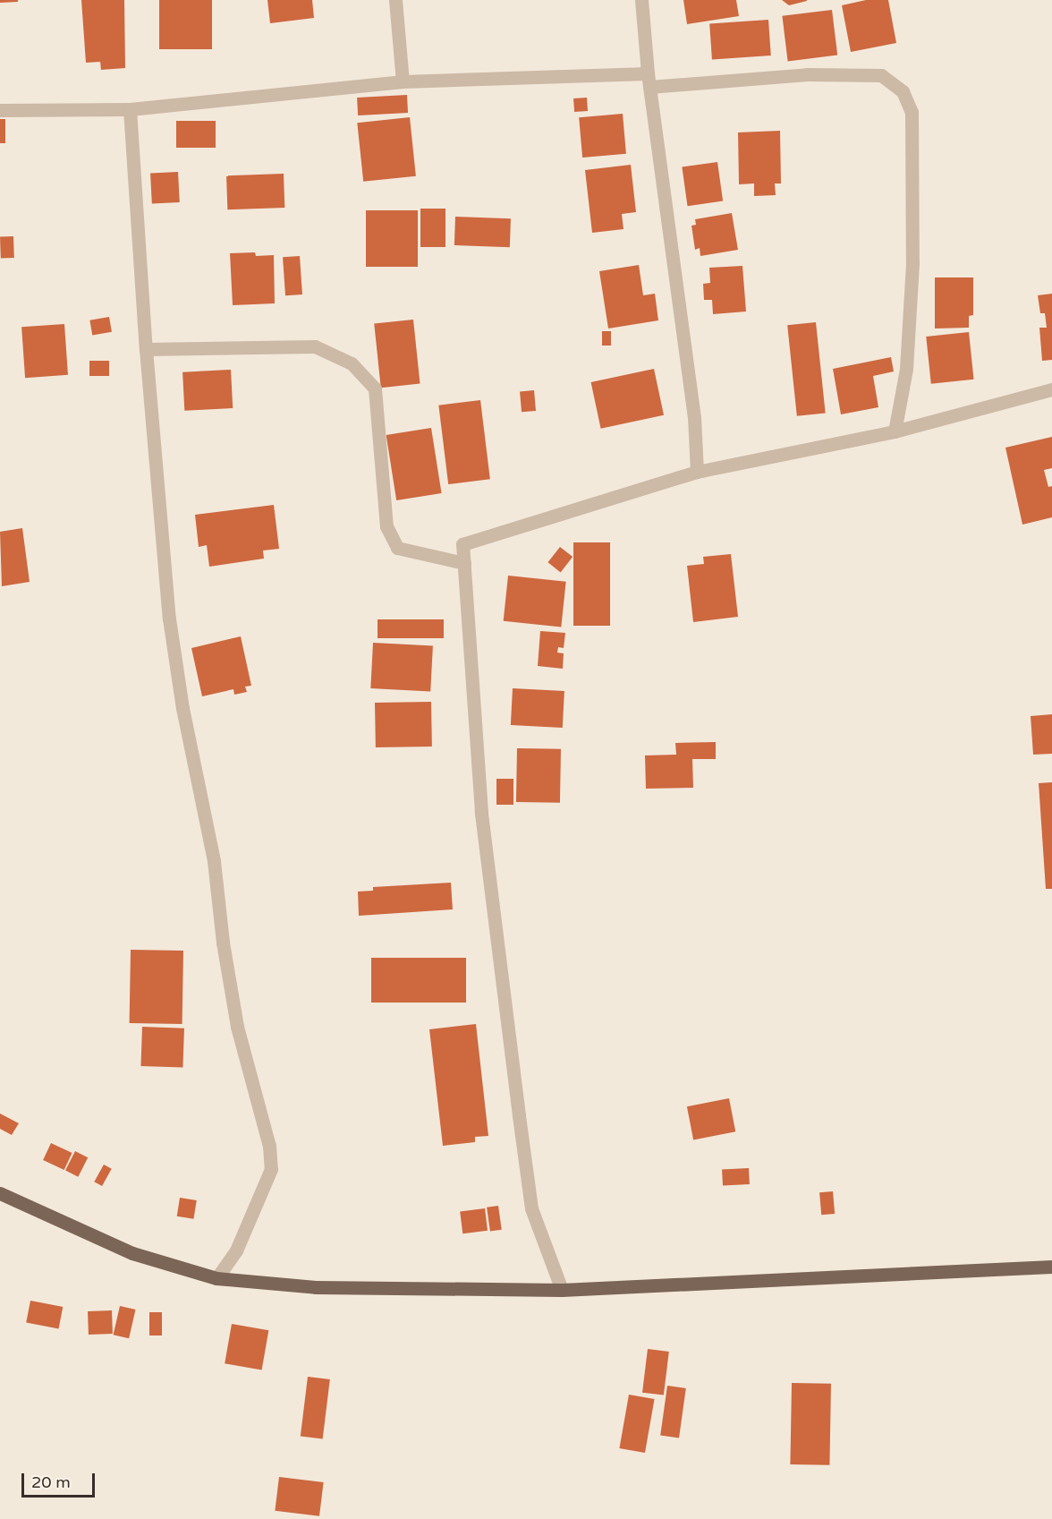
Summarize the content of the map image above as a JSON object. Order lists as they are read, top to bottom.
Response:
{
  "scale_bar": "20 m"
}
